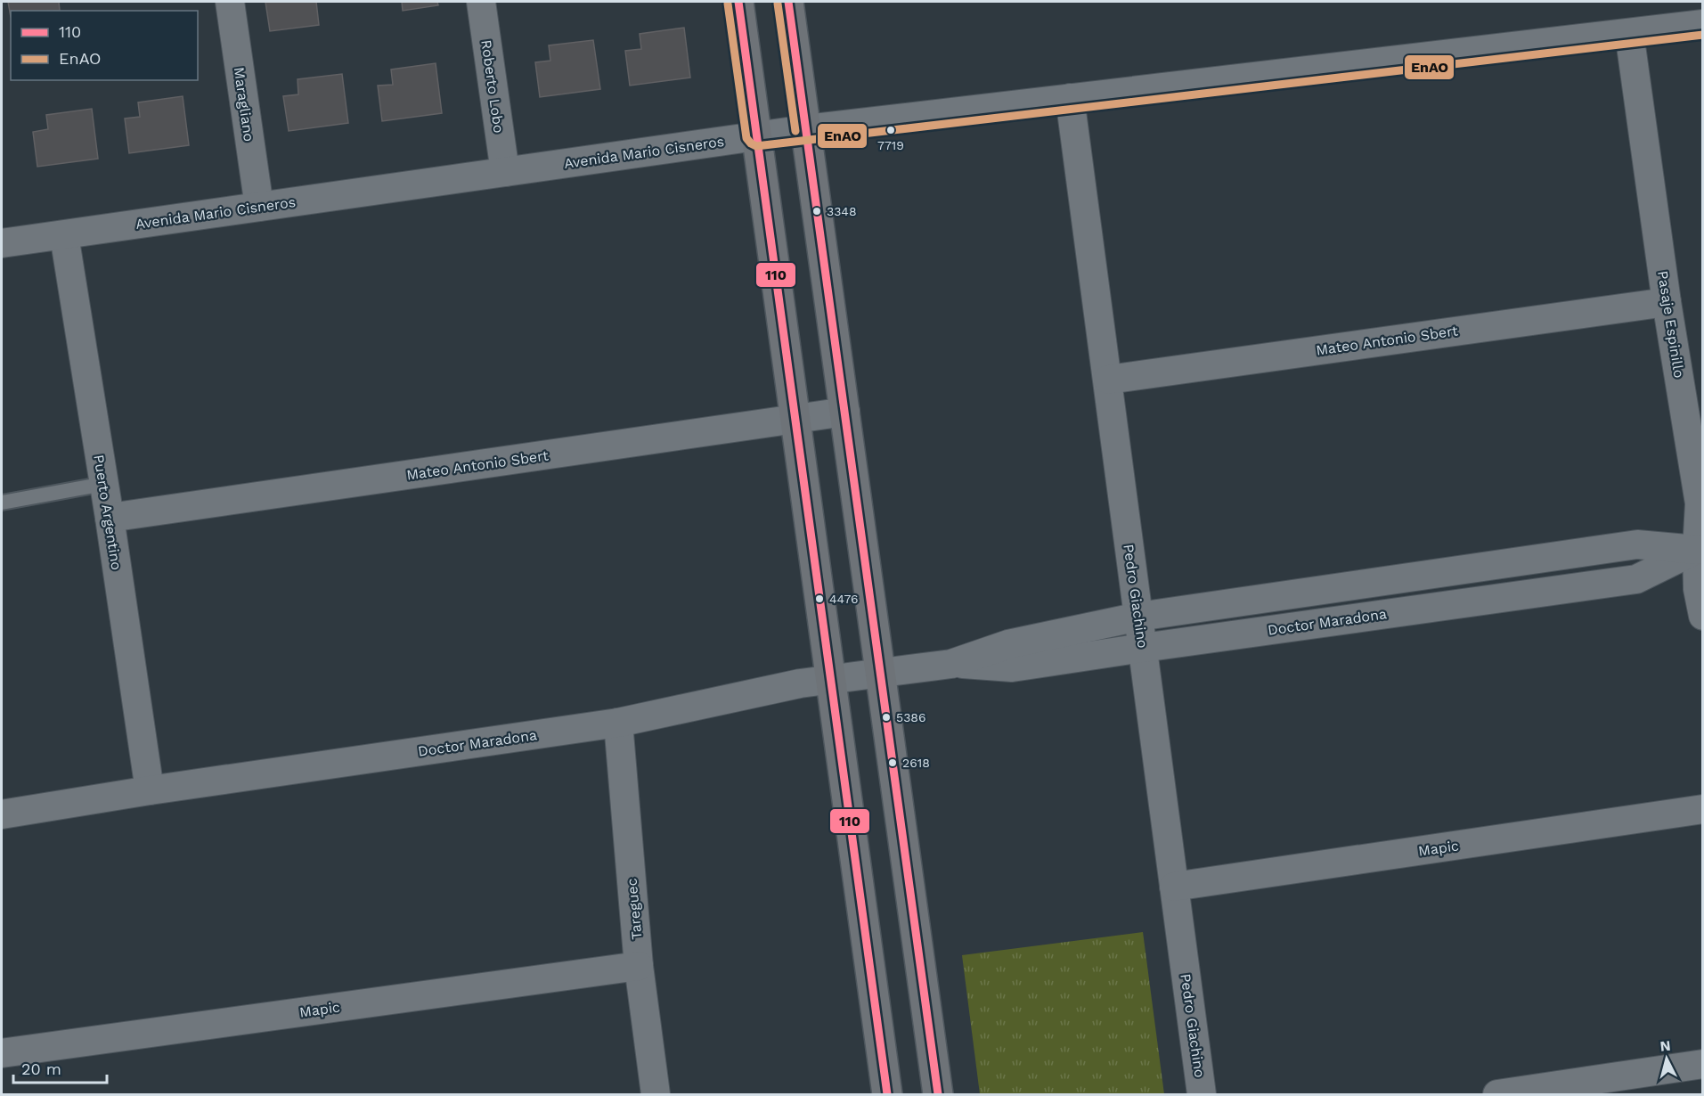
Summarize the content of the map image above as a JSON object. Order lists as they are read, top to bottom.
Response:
{
  "streets": {
    "street": [
      "Roberto Lobo",
      "Maragliano",
      "Avenida Mario Cisneros",
      "Pasaje Espinillo",
      "Mateo Antonio Sbert",
      "Puerto Argentino",
      "Pedro Giachino",
      "Doctor Maradona",
      "Mapic",
      "Tareguec"
    ]
  },
  "crossings": [
    ["Roberto Lobo", "Avenida Mario Cisneros"],
    ["Maragliano", "Avenida Mario Cisneros"],
    ["Avenida Mario Cisneros", "Pasaje Espinillo"],
    ["Avenida Mario Cisneros", "Puerto Argentino"],
    ["Avenida Mario Cisneros", "Pedro Giachino"],
    ["Pasaje Espinillo", "Mateo Antonio Sbert"],
    ["Pasaje Espinillo", "Doctor Maradona"],
    ["Mateo Antonio Sbert", "Puerto Argentino"],
    ["Mateo Antonio Sbert", "Pedro Giachino"],
    ["Puerto Argentino", "Doctor Maradona"],
    ["Pedro Giachino", "Doctor Maradona"],
    ["Pedro Giachino", "Mapic"],
    ["Doctor Maradona", "Tareguec"],
    ["Mapic", "Tareguec"]
  ],
  "places": [
    "7719",
    "3348",
    "4476",
    "5386",
    "2618"
  ],
  "lines": ["transit line 110", "transit line EnAO"],
  "legend": ["110", "EnAO"],
  "scale_bar": "20 m",
  "north": "top"
}
